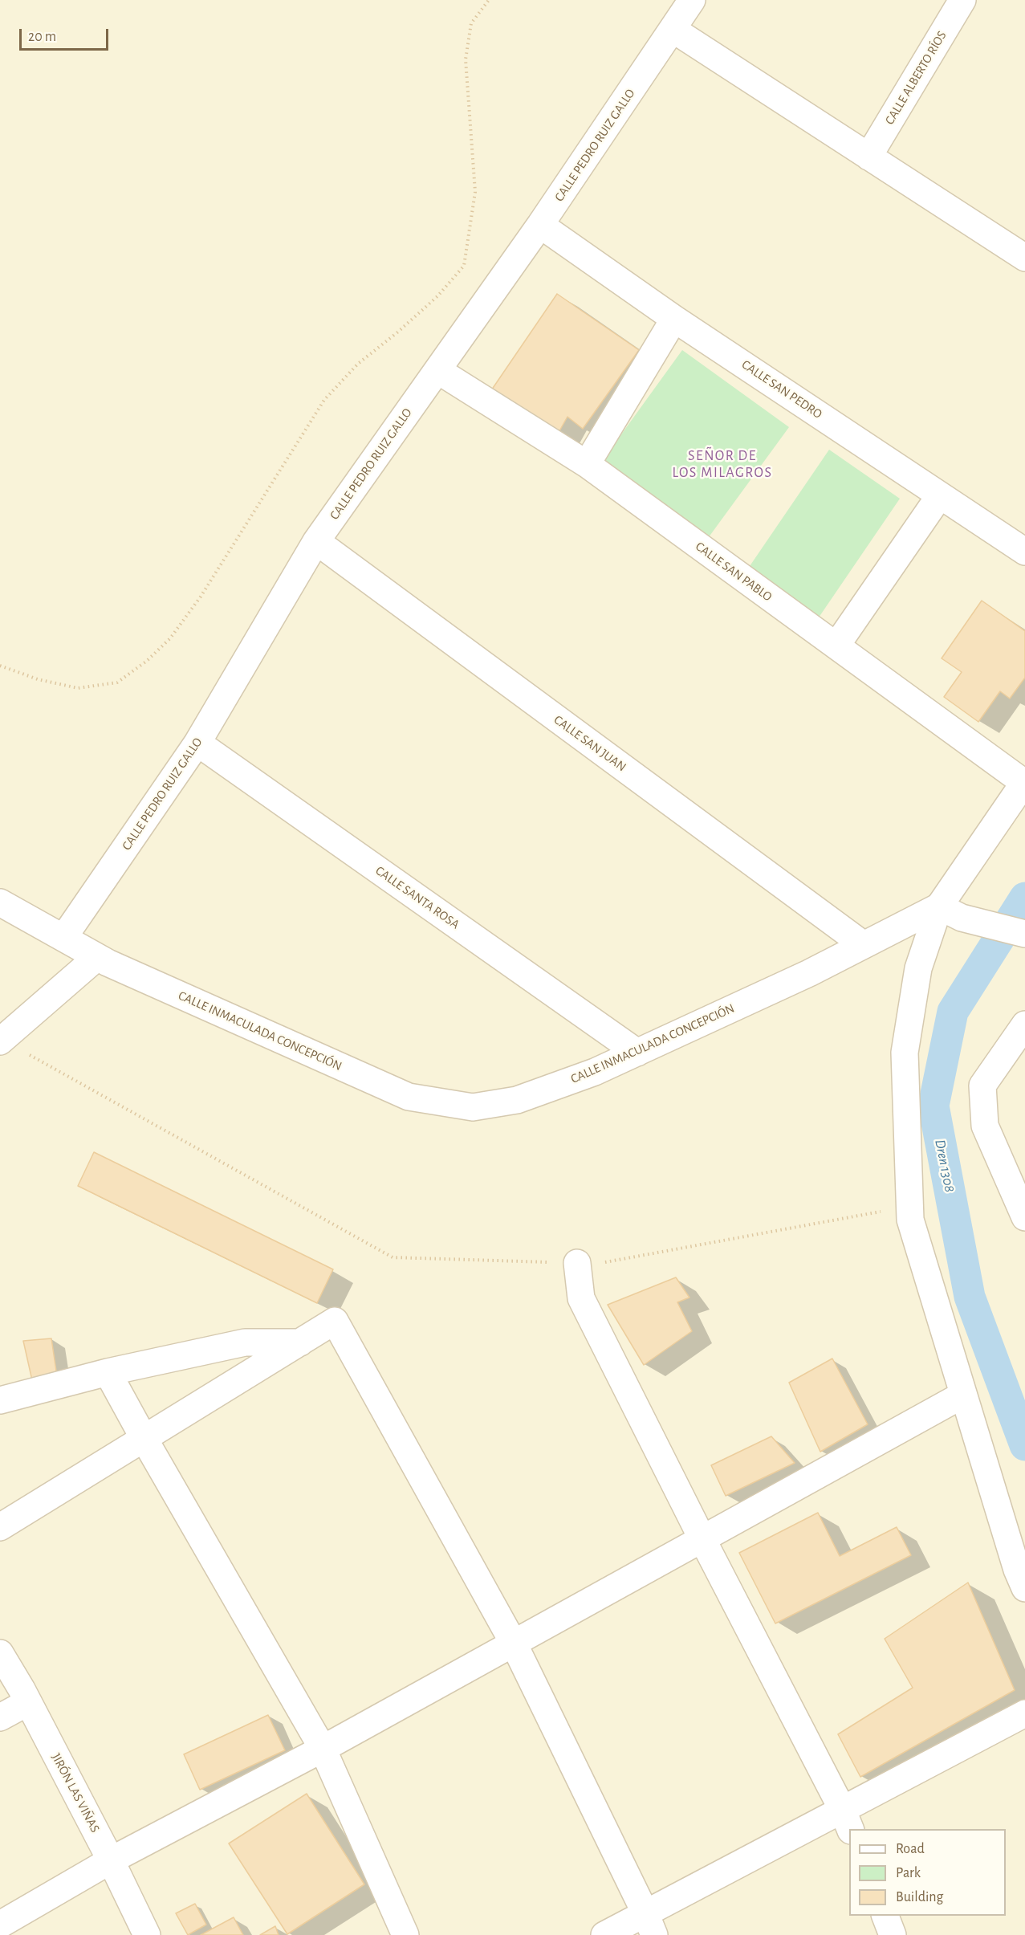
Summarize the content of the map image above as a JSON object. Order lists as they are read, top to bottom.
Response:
{
  "streets": {
    "street": [
      "CALLE ALBERTO RÍOS",
      "CALLE PEDRO RUIZ GALLO",
      "CALLE SAN PEDRO",
      "CALLE SAN PABLO",
      "CALLE SAN JUAN",
      "CALLE SANTA ROSA",
      "CALLE INMACULADA CONCEPCIÓN",
      "JIRÓN LAS VIÑAS"
    ]
  },
  "crossings": [
    ["CALLE PEDRO RUIZ GALLO", "CALLE SAN PEDRO"],
    ["CALLE PEDRO RUIZ GALLO", "CALLE SAN PABLO"],
    ["CALLE PEDRO RUIZ GALLO", "CALLE SAN JUAN"],
    ["CALLE PEDRO RUIZ GALLO", "CALLE SANTA ROSA"],
    ["CALLE PEDRO RUIZ GALLO", "CALLE INMACULADA CONCEPCIÓN"],
    ["CALLE SAN JUAN", "CALLE INMACULADA CONCEPCIÓN"],
    ["CALLE SANTA ROSA", "CALLE INMACULADA CONCEPCIÓN"]
  ],
  "districts": ["SEÑOR DE LOS MILAGROS"],
  "water": ["Dren 1308"],
  "legend": ["Road", "Park", "Building"],
  "scale_bar": "20 m"
}
